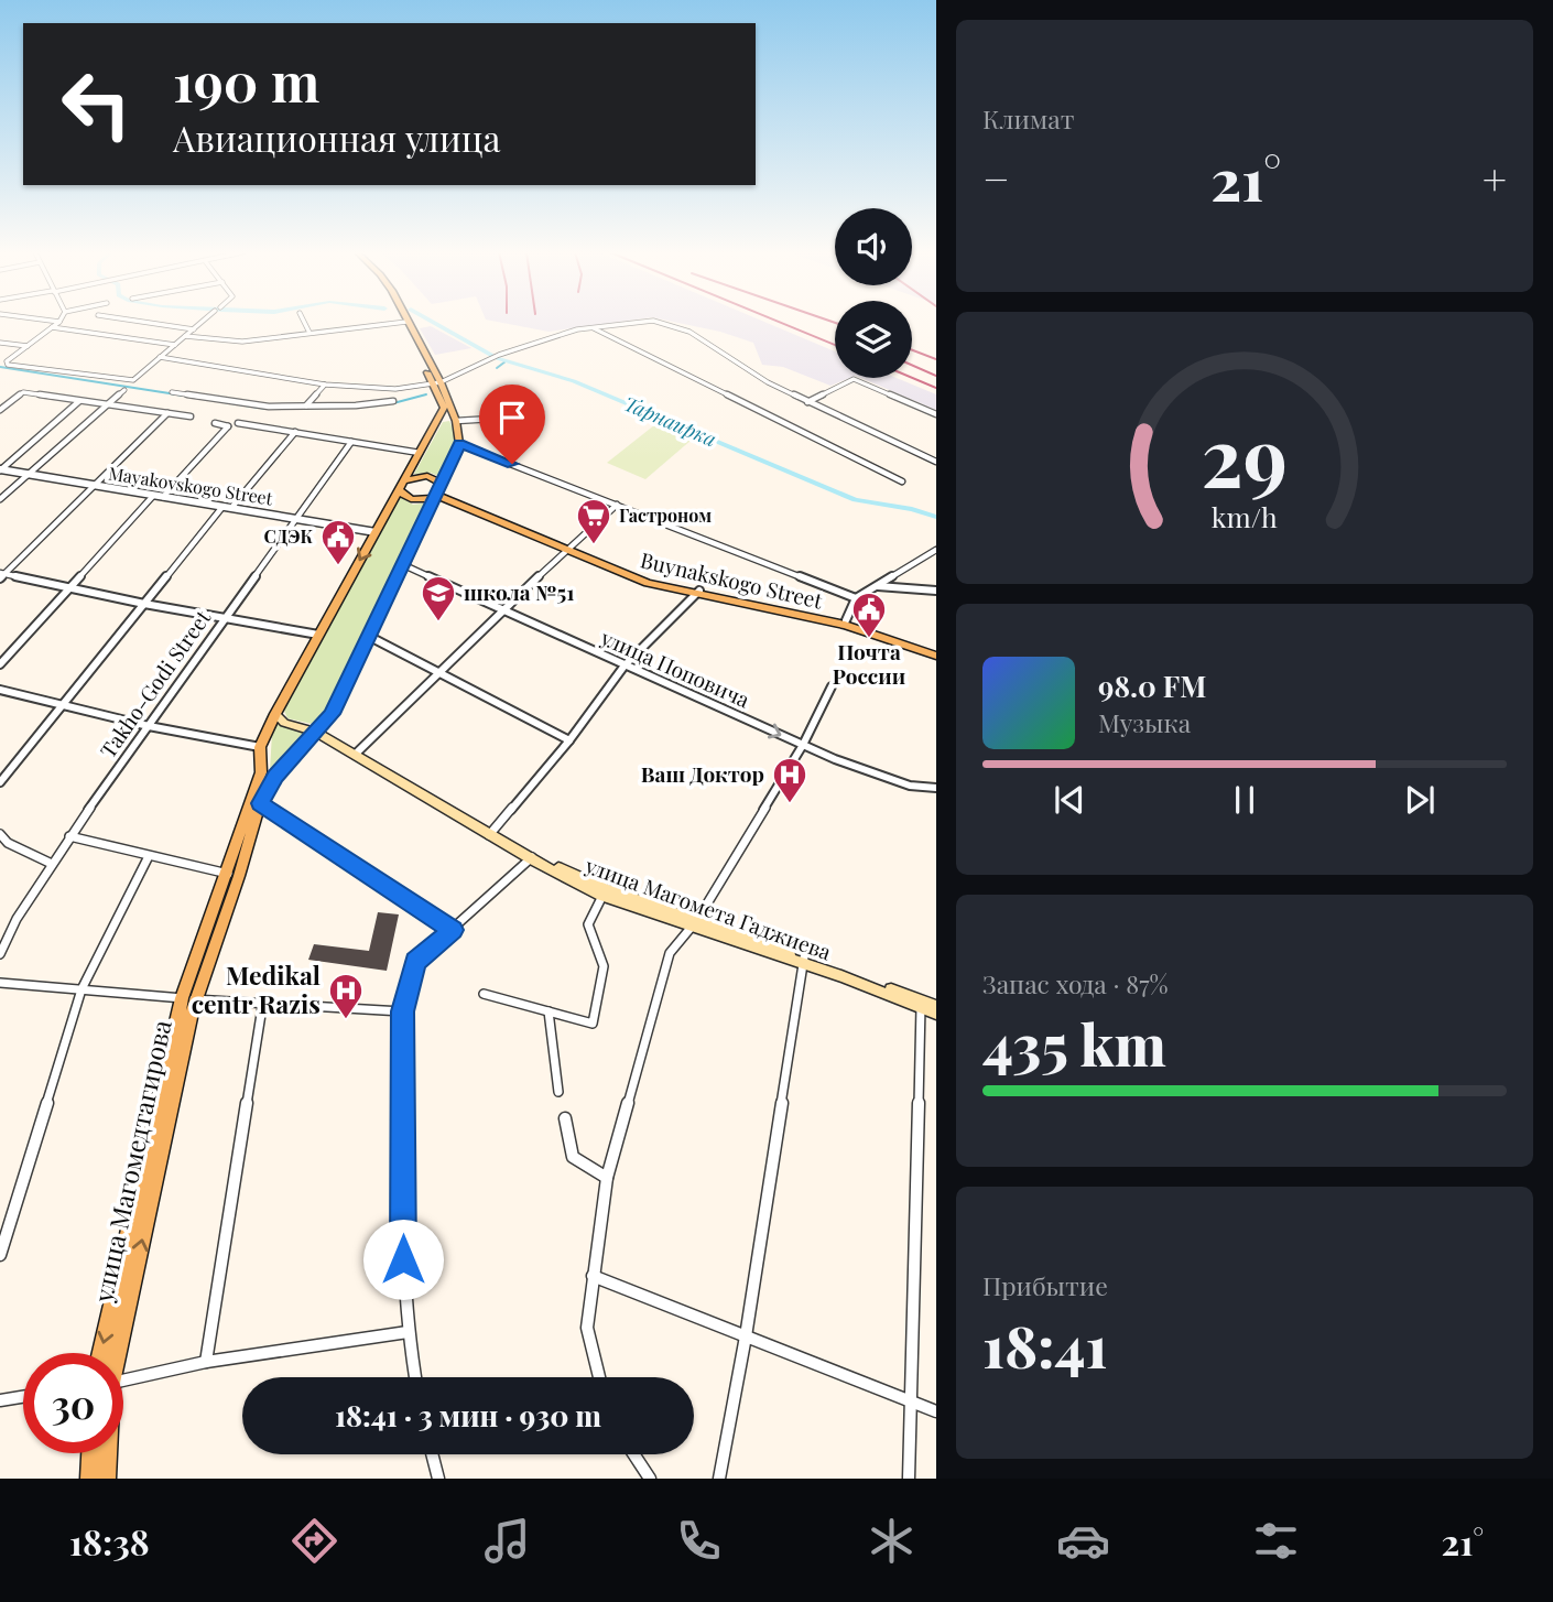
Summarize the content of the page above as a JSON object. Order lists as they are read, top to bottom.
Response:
{
  "streets": {
    "main road": ["Buynakskogo Street", "улица Магомета Гаджиева", "улица Магомедтагирова"],
    "street": ["Mayakovskogo Street", "улица Поповича", "Takho-Godi Street"]
  },
  "crossings": [
    ["Mayakovskogo Street", "Takho-Godi Street"],
    ["Mayakovskogo Street", "улица Магомедтагирова"],
    ["Buynakskogo Street", "улица Магомедтагирова"],
    ["улица Поповича", "улица Магомедтагирова"],
    ["улица Магомета Гаджиева", "улица Магомедтагирова"]
  ],
  "water": ["Тарнаирка"],
  "places": {
    "supermarket": ["Гастроном"],
    "public building": ["СДЭК", "Почта России"],
    "school or university": ["школа №51"],
    "hospital": ["Ваш Доктор", "Medikal centr Razis"]
  },
  "page": {
    "tile": [
      "Климат",
      ["Запас хода · 87%", "435 km"],
      ["Прибытие", "18:41"]
    ],
    "turn": ["190 m", "Авиационная улица"],
    "heat": ["−", "21°", "+"],
    "song": ["98.0 FM", "Музыка"],
    "limit": "30",
    "trip": "18:41 · 3 мин · 930 m",
    "tabs": ["18:38", "21°"],
    "gauge": ["29", "km/h"]
  }
}
